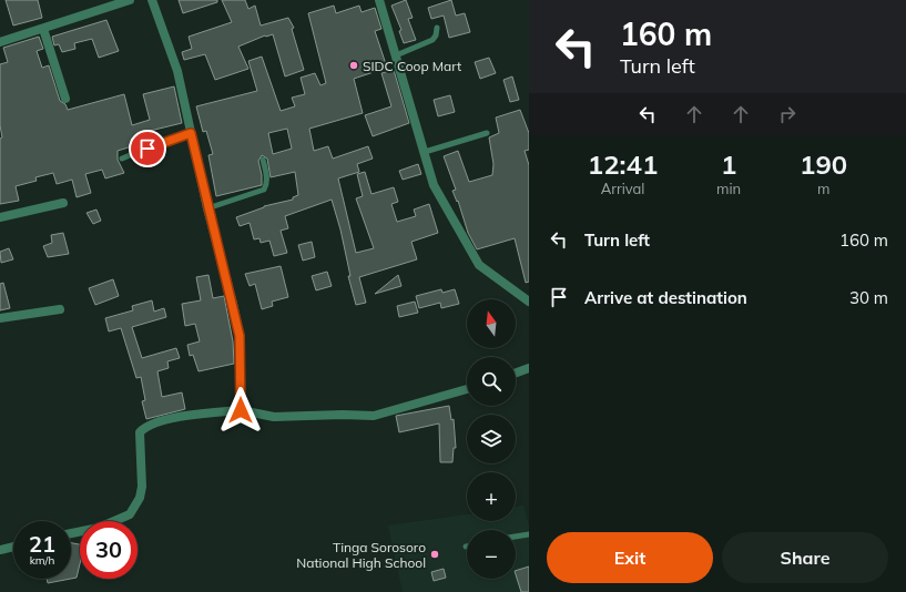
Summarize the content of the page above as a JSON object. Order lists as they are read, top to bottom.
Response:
{
  "places": ["SIDC Coop Mart", "Tinga Sorosoro National High School"],
  "north": "top",
  "page": {
    "turn": ["160 m", "Turn left"],
    "eta": [
      "12:41",
      "Arrival",
      "1",
      "min",
      "190",
      "m"
    ],
    "list": [
      {
        "name": "Turn left",
        "value": "160 m"
      },
      {
        "name": "Arrive at destination",
        "value": "30 m"
      }
    ],
    "map_buttons": ["+", "−"],
    "speed": "21 km/h",
    "limit": "30",
    "buttons": ["Exit", "Share"]
  }
}
